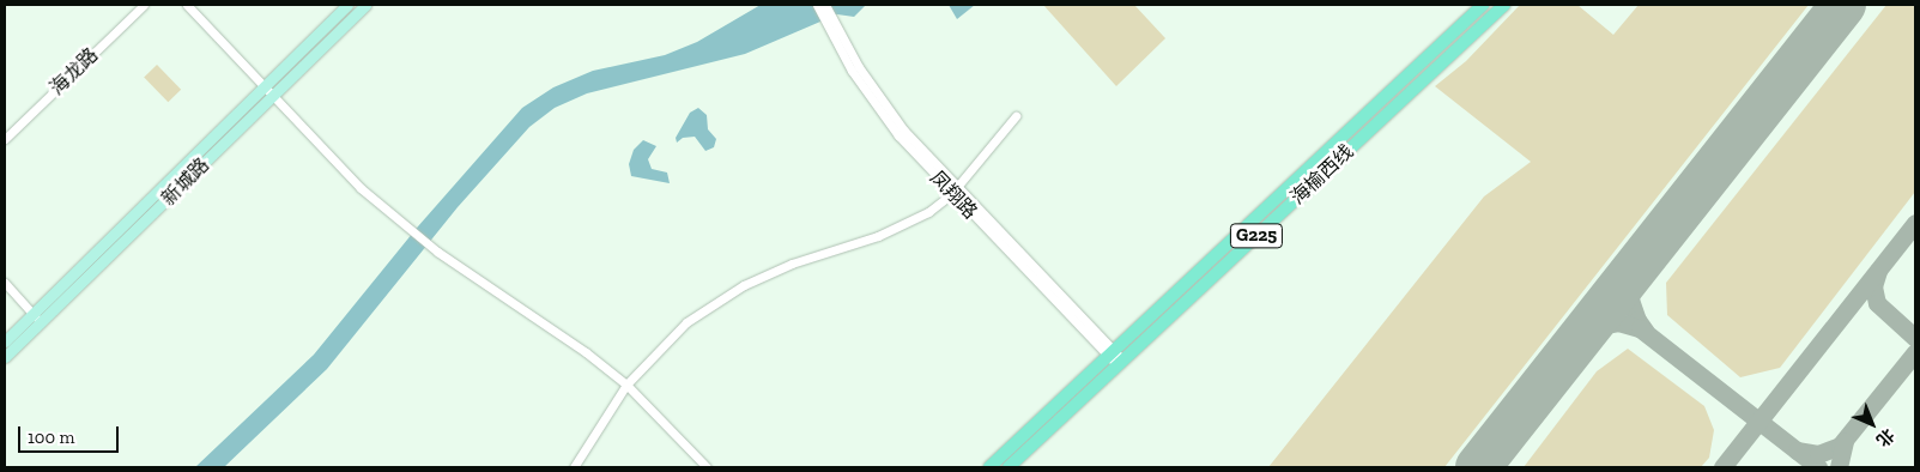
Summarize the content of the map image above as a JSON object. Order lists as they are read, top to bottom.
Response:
{
  "streets": {
    "highway": ["海榆西线", "G225"],
    "main road": ["新城路"],
    "street": ["海龙路", "凤翔路"]
  },
  "crossings": [
    ["海榆西线", "凤翔路"]
  ],
  "scale_bar": "100 m",
  "north": "bottom right"
}
